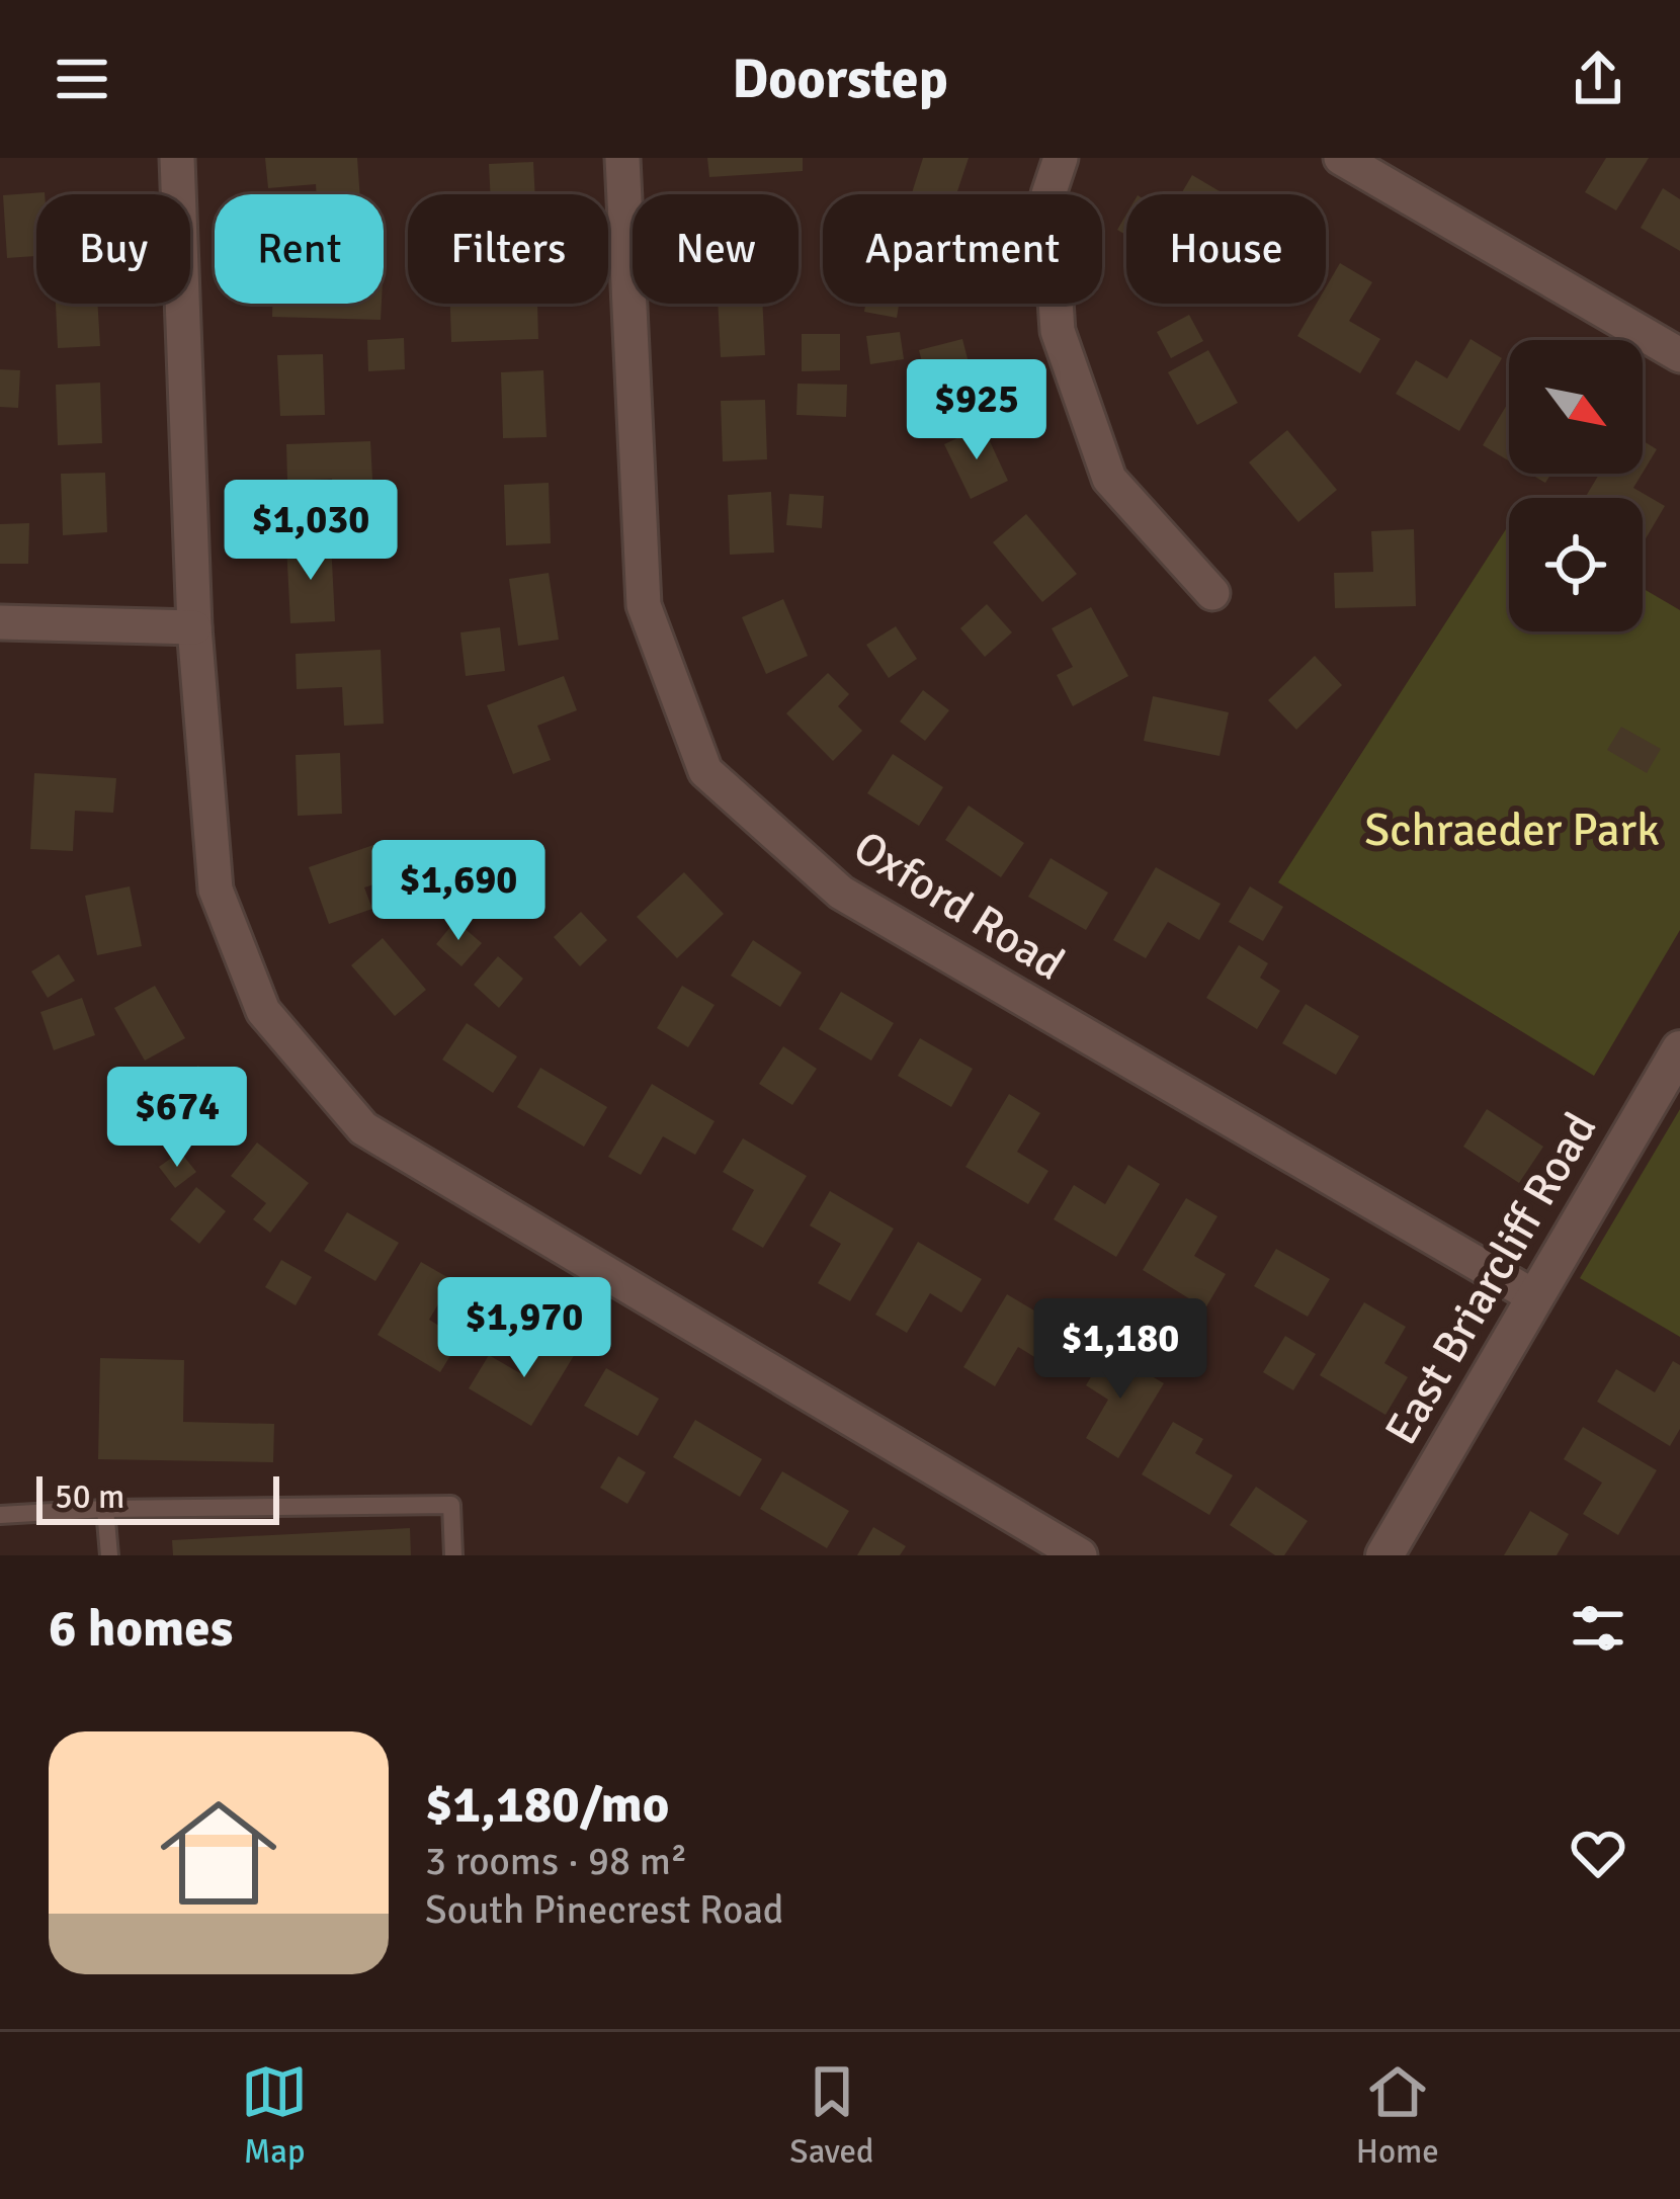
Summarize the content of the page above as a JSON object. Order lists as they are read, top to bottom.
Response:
{
  "streets": {
    "street": ["Oxford Road", "East Briarcliff Road"]
  },
  "crossings": [
    ["Oxford Road", "East Briarcliff Road"]
  ],
  "parks": ["Schraeder Park"],
  "scale_bar": "50 m",
  "north": "bottom right",
  "page": {
    "header": "Doorstep",
    "chip": [
      "Buy",
      "Rent",
      "Filters",
      "New",
      "Apartment",
      "House"
    ],
    "price": [
      "$925",
      "$1,030",
      "$1,690",
      "$674",
      "$1,970",
      "$1,180"
    ],
    "scale": "50 m",
    "heading": "6 homes",
    "list": [
      {
        "name": "$1,180/mo",
        "note": "3 rooms · 98 m² · South Pinecrest Road"
      }
    ],
    "tabs": ["Map", "Saved", "Home"]
  }
}
